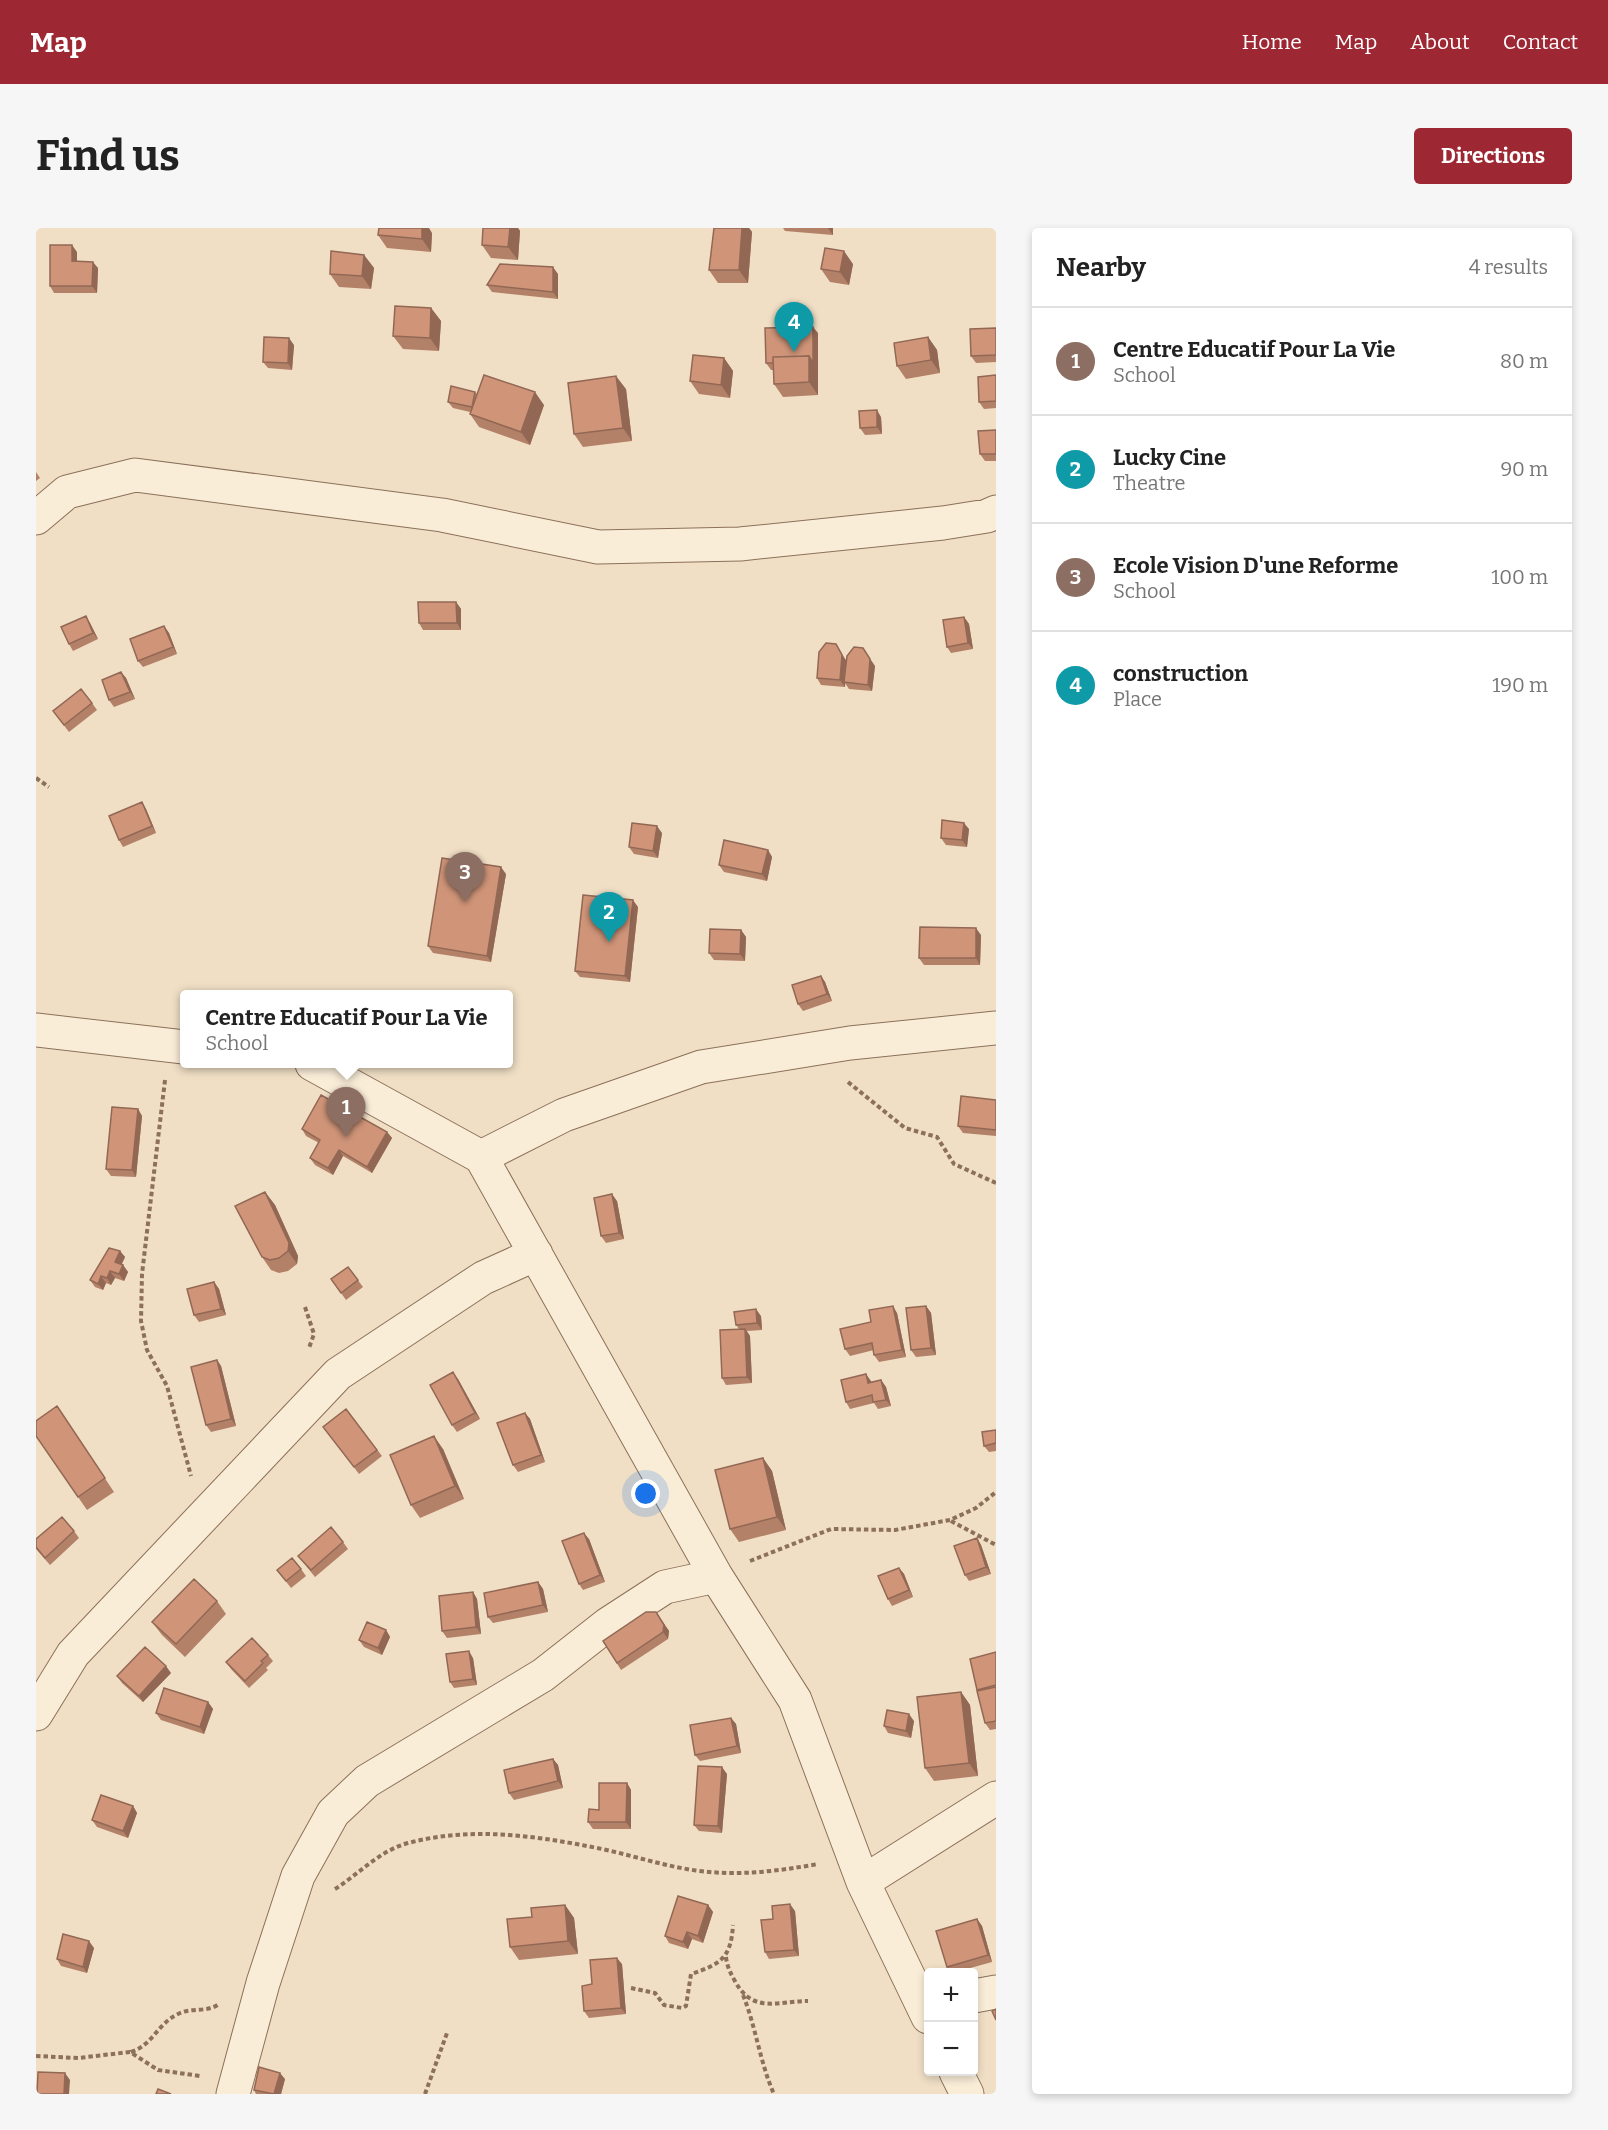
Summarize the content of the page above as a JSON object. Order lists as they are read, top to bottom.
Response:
{
  "page": {
    "header": "Map",
    "nav": [
      "Home",
      "Map",
      "About",
      "Contact"
    ],
    "buttons": "Directions",
    "title": "Find us",
    "heading": ["Nearby", "4 results"],
    "pins": [
      "4",
      "3",
      "2",
      "1"
    ],
    "list": [
      {
        "mark": "1",
        "name": "Centre Educatif Pour La Vie",
        "note": "School",
        "value": "80 m"
      },
      {
        "mark": "2",
        "name": "Lucky Cine",
        "note": "Theatre",
        "value": "90 m"
      },
      {
        "mark": "3",
        "name": "Ecole Vision D'une Reforme",
        "note": "School",
        "value": "100 m"
      },
      {
        "mark": "4",
        "name": "construction",
        "note": "Place",
        "value": "190 m"
      }
    ],
    "popup": ["Centre Educatif Pour La Vie", "School"],
    "map_buttons": ["+", "−"]
  }
}
